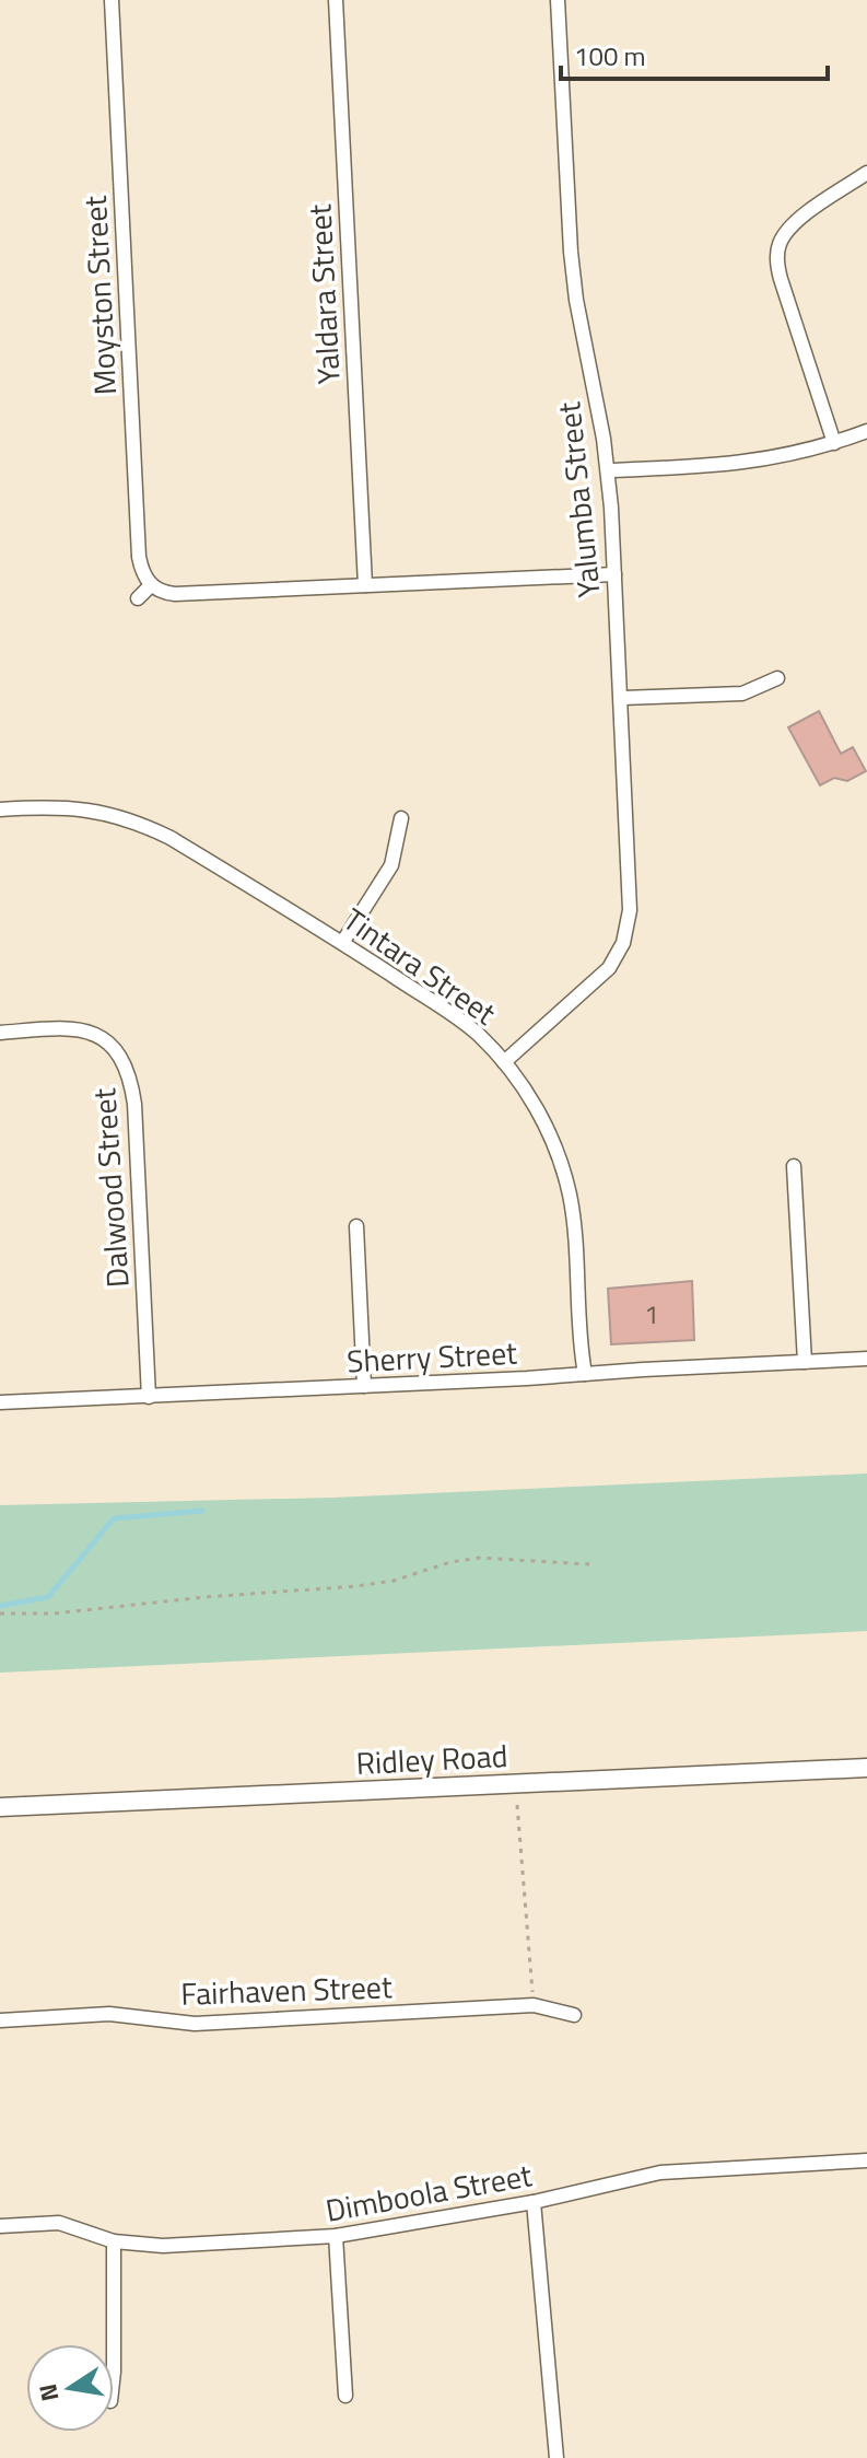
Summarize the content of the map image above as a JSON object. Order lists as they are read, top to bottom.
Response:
{
  "streets": {
    "street": [
      "Yaldara Street",
      "Moyston Street",
      "Yalumba Street",
      "Tintara Street",
      "Dalwood Street",
      "Sherry Street",
      "Ridley Road",
      "Fairhaven Street",
      "Dimboola Street"
    ]
  },
  "crossings": [
    ["Yalumba Street", "Tintara Street"],
    ["Tintara Street", "Sherry Street"],
    ["Dalwood Street", "Sherry Street"]
  ],
  "house_numbers": ["1"],
  "scale_bar": "100 m",
  "north": "left"
}
